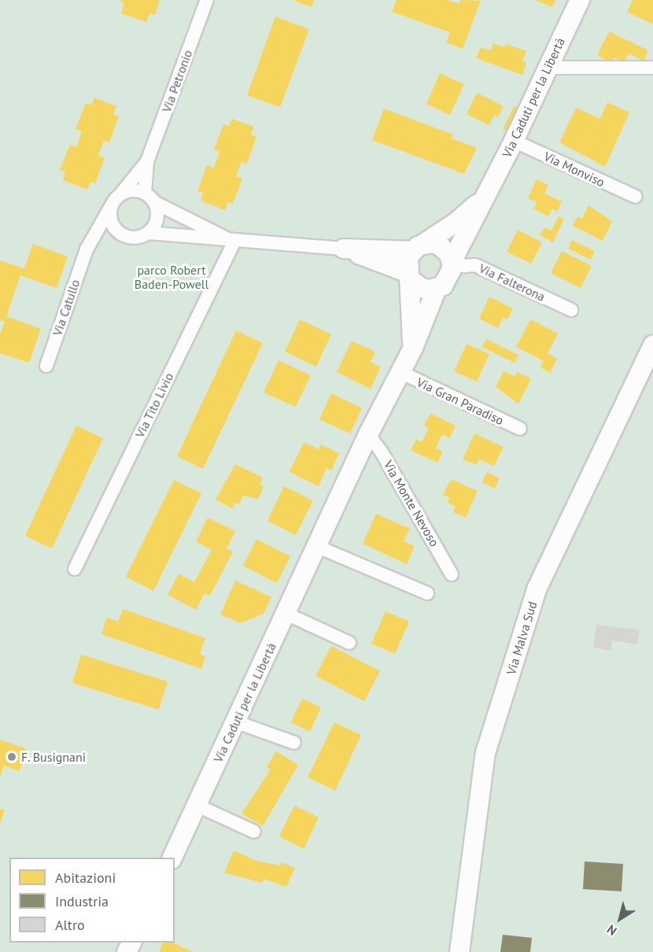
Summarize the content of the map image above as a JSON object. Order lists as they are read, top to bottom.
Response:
{
  "streets": {
    "street": [
      "Via Petronio",
      "Via Caduti per la Libertà",
      "Via Monviso",
      "Via Falterona",
      "Via Catullo",
      "Via Gran Paradiso",
      "Via Tito Livio",
      "Via Monte Nevoso",
      "Via Malva Sud"
    ]
  },
  "crossings": [
    ["Via Petronio", "Via Catullo"],
    ["Via Caduti per la Libertà", "Via Monviso"],
    ["Via Caduti per la Libertà", "Via Falterona"],
    ["Via Caduti per la Libertà", "Via Gran Paradiso"],
    ["Via Caduti per la Libertà", "Via Monte Nevoso"]
  ],
  "parks": ["parco Robert Baden-Powell"],
  "places": ["F. Busignani"],
  "legend": ["Abitazioni", "Industria", "Altro"],
  "north": "bottom left"
}
